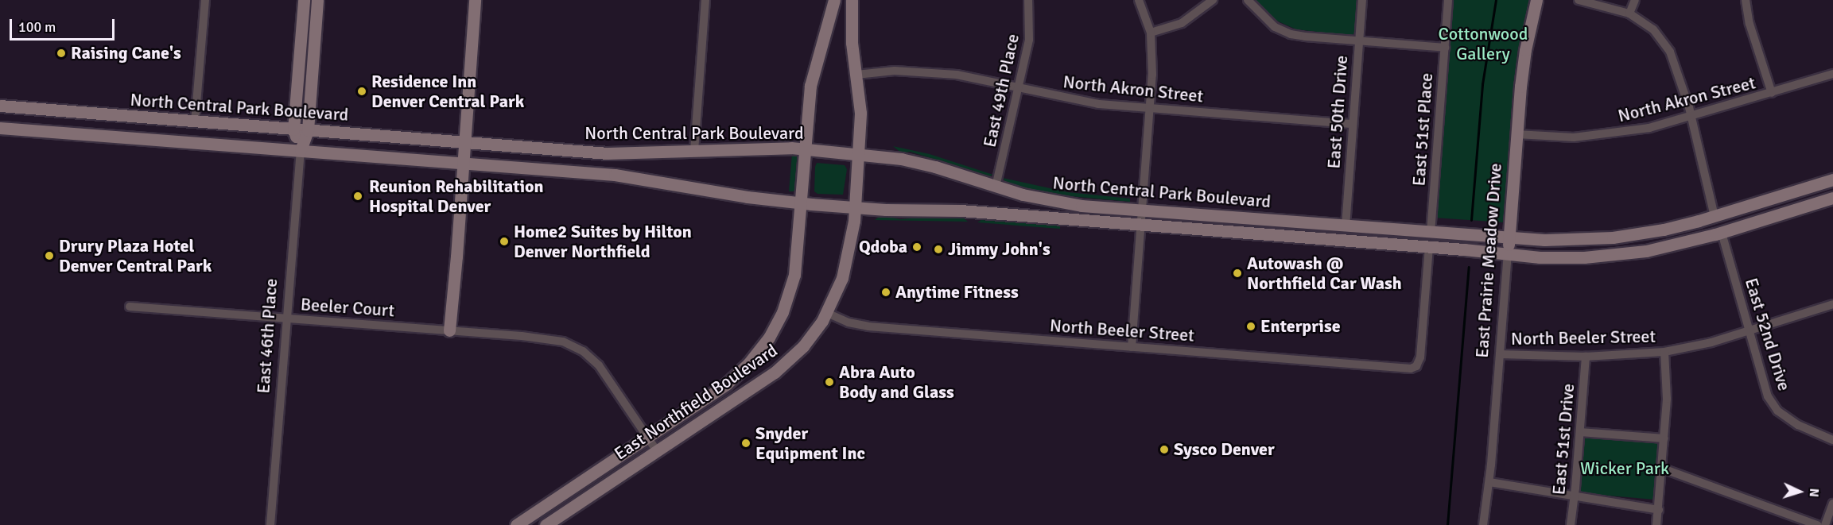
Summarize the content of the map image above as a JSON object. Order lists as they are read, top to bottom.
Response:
{
  "streets": {
    "main road": [
      "North Central Park Boulevard",
      "East Prairie Meadow Drive",
      "East 46th Place",
      "East Northfield Boulevard"
    ],
    "street": [
      "North Akron Street",
      "East 49th Place",
      "East 50th Drive",
      "East 51st Place",
      "Beeler Court",
      "North Beeler Street",
      "East 52nd Drive",
      "East 51st Drive"
    ]
  },
  "crossings": [
    ["North Akron Street", "East 49th Place"],
    ["North Akron Street", "East 50th Drive"],
    ["North Akron Street", "East Prairie Meadow Drive"],
    ["North Akron Street", "East Northfield Boulevard"],
    ["East 49th Place", "North Central Park Boulevard"],
    ["North Central Park Boulevard", "East 50th Drive"],
    ["North Central Park Boulevard", "East 51st Place"],
    ["North Central Park Boulevard", "East Prairie Meadow Drive"],
    ["North Central Park Boulevard", "North Beeler Street"],
    ["North Central Park Boulevard", "East 52nd Drive"],
    ["North Central Park Boulevard", "East 46th Place"],
    ["North Central Park Boulevard", "East Northfield Boulevard"],
    ["East Prairie Meadow Drive", "North Beeler Street"],
    ["Beeler Court", "East 46th Place"],
    ["Beeler Court", "East Northfield Boulevard"],
    ["North Beeler Street", "East 52nd Drive"],
    ["North Beeler Street", "East Northfield Boulevard"],
    ["North Beeler Street", "East 51st Drive"]
  ],
  "parks": ["Cottonwood Gallery", "Wicker Park"],
  "places": [
    "Raising Cane's",
    "Residence Inn Denver Central Park",
    "Reunion Rehabilitation Hospital Denver",
    "Home2 Suites by Hilton Denver Northfield",
    "Qdoba",
    "Jimmy John's",
    "Drury Plaza Hotel Denver Central Park",
    "Autowash @ Northfield Car Wash",
    "Anytime Fitness",
    "Enterprise",
    "Abra Auto Body and Glass",
    "Snyder Equipment Inc",
    "Sysco Denver"
  ],
  "scale_bar": "100 m",
  "north": "right"
}
